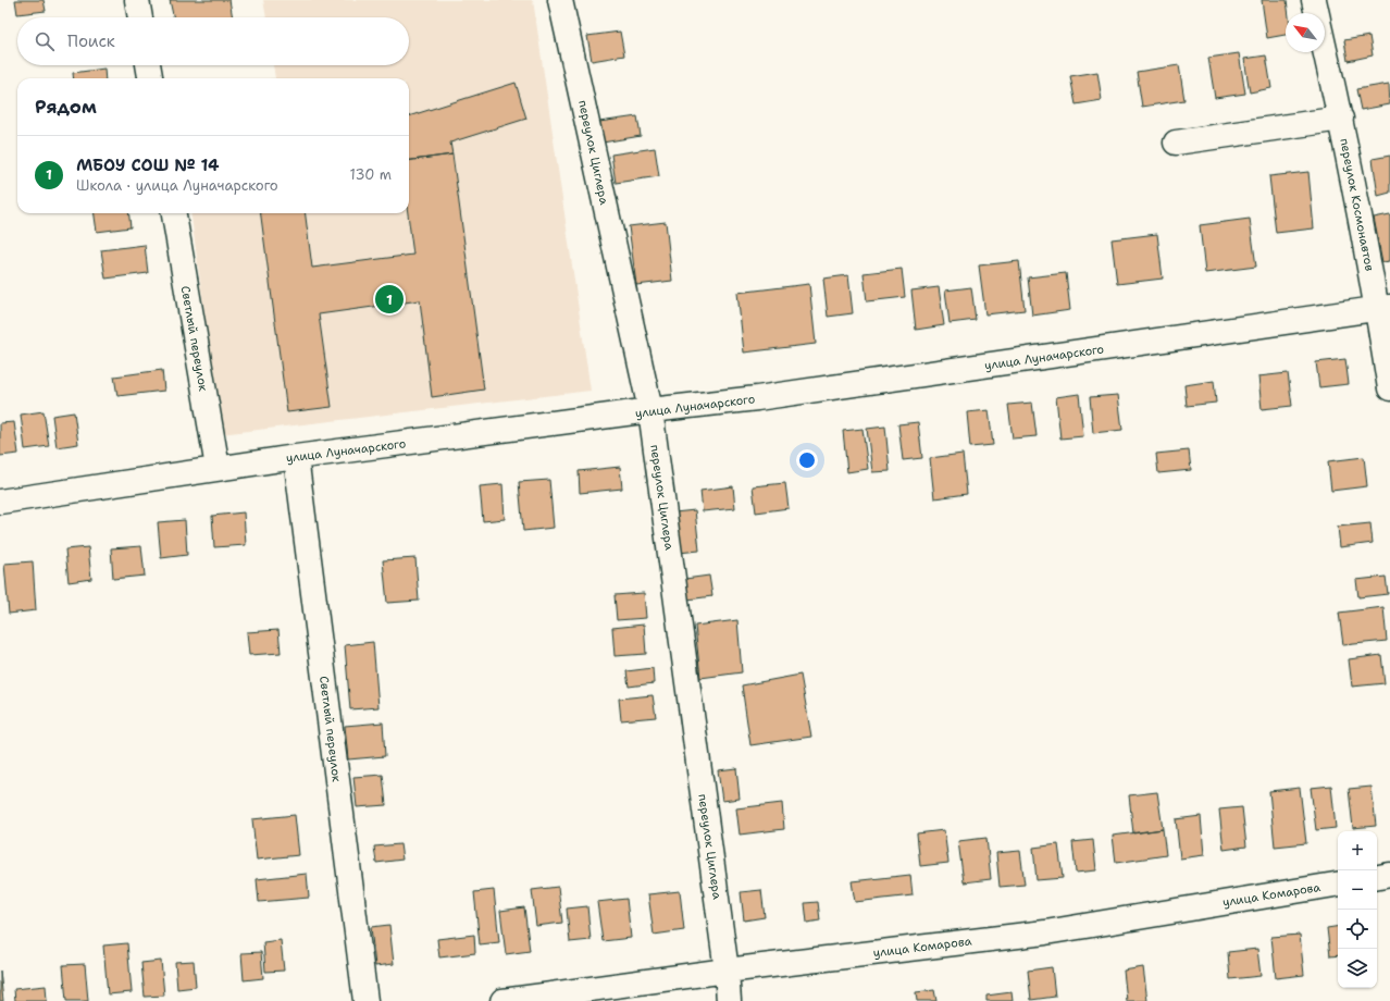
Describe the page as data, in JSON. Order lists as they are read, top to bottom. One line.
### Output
{"streets":{"street":["переулок Циглера","переулок Космонавтов","Светлый переулок","улица Луначарского","улица Комарова"]},"crossings":[["переулок Циглера","улица Луначарского"],["переулок Циглера","улица Комарова"],["переулок Космонавтов","улица Луначарского"],["Светлый переулок","улица Луначарского"]],"north":"top left","page":{"search":"Поиск","heading":"Рядом","list":[{"mark":"1","name":"МБОУ СОШ № 14","note":"Школа · улица Луначарского","value":"130 m"}],"pins":"1","map_buttons":["+","−"]}}
